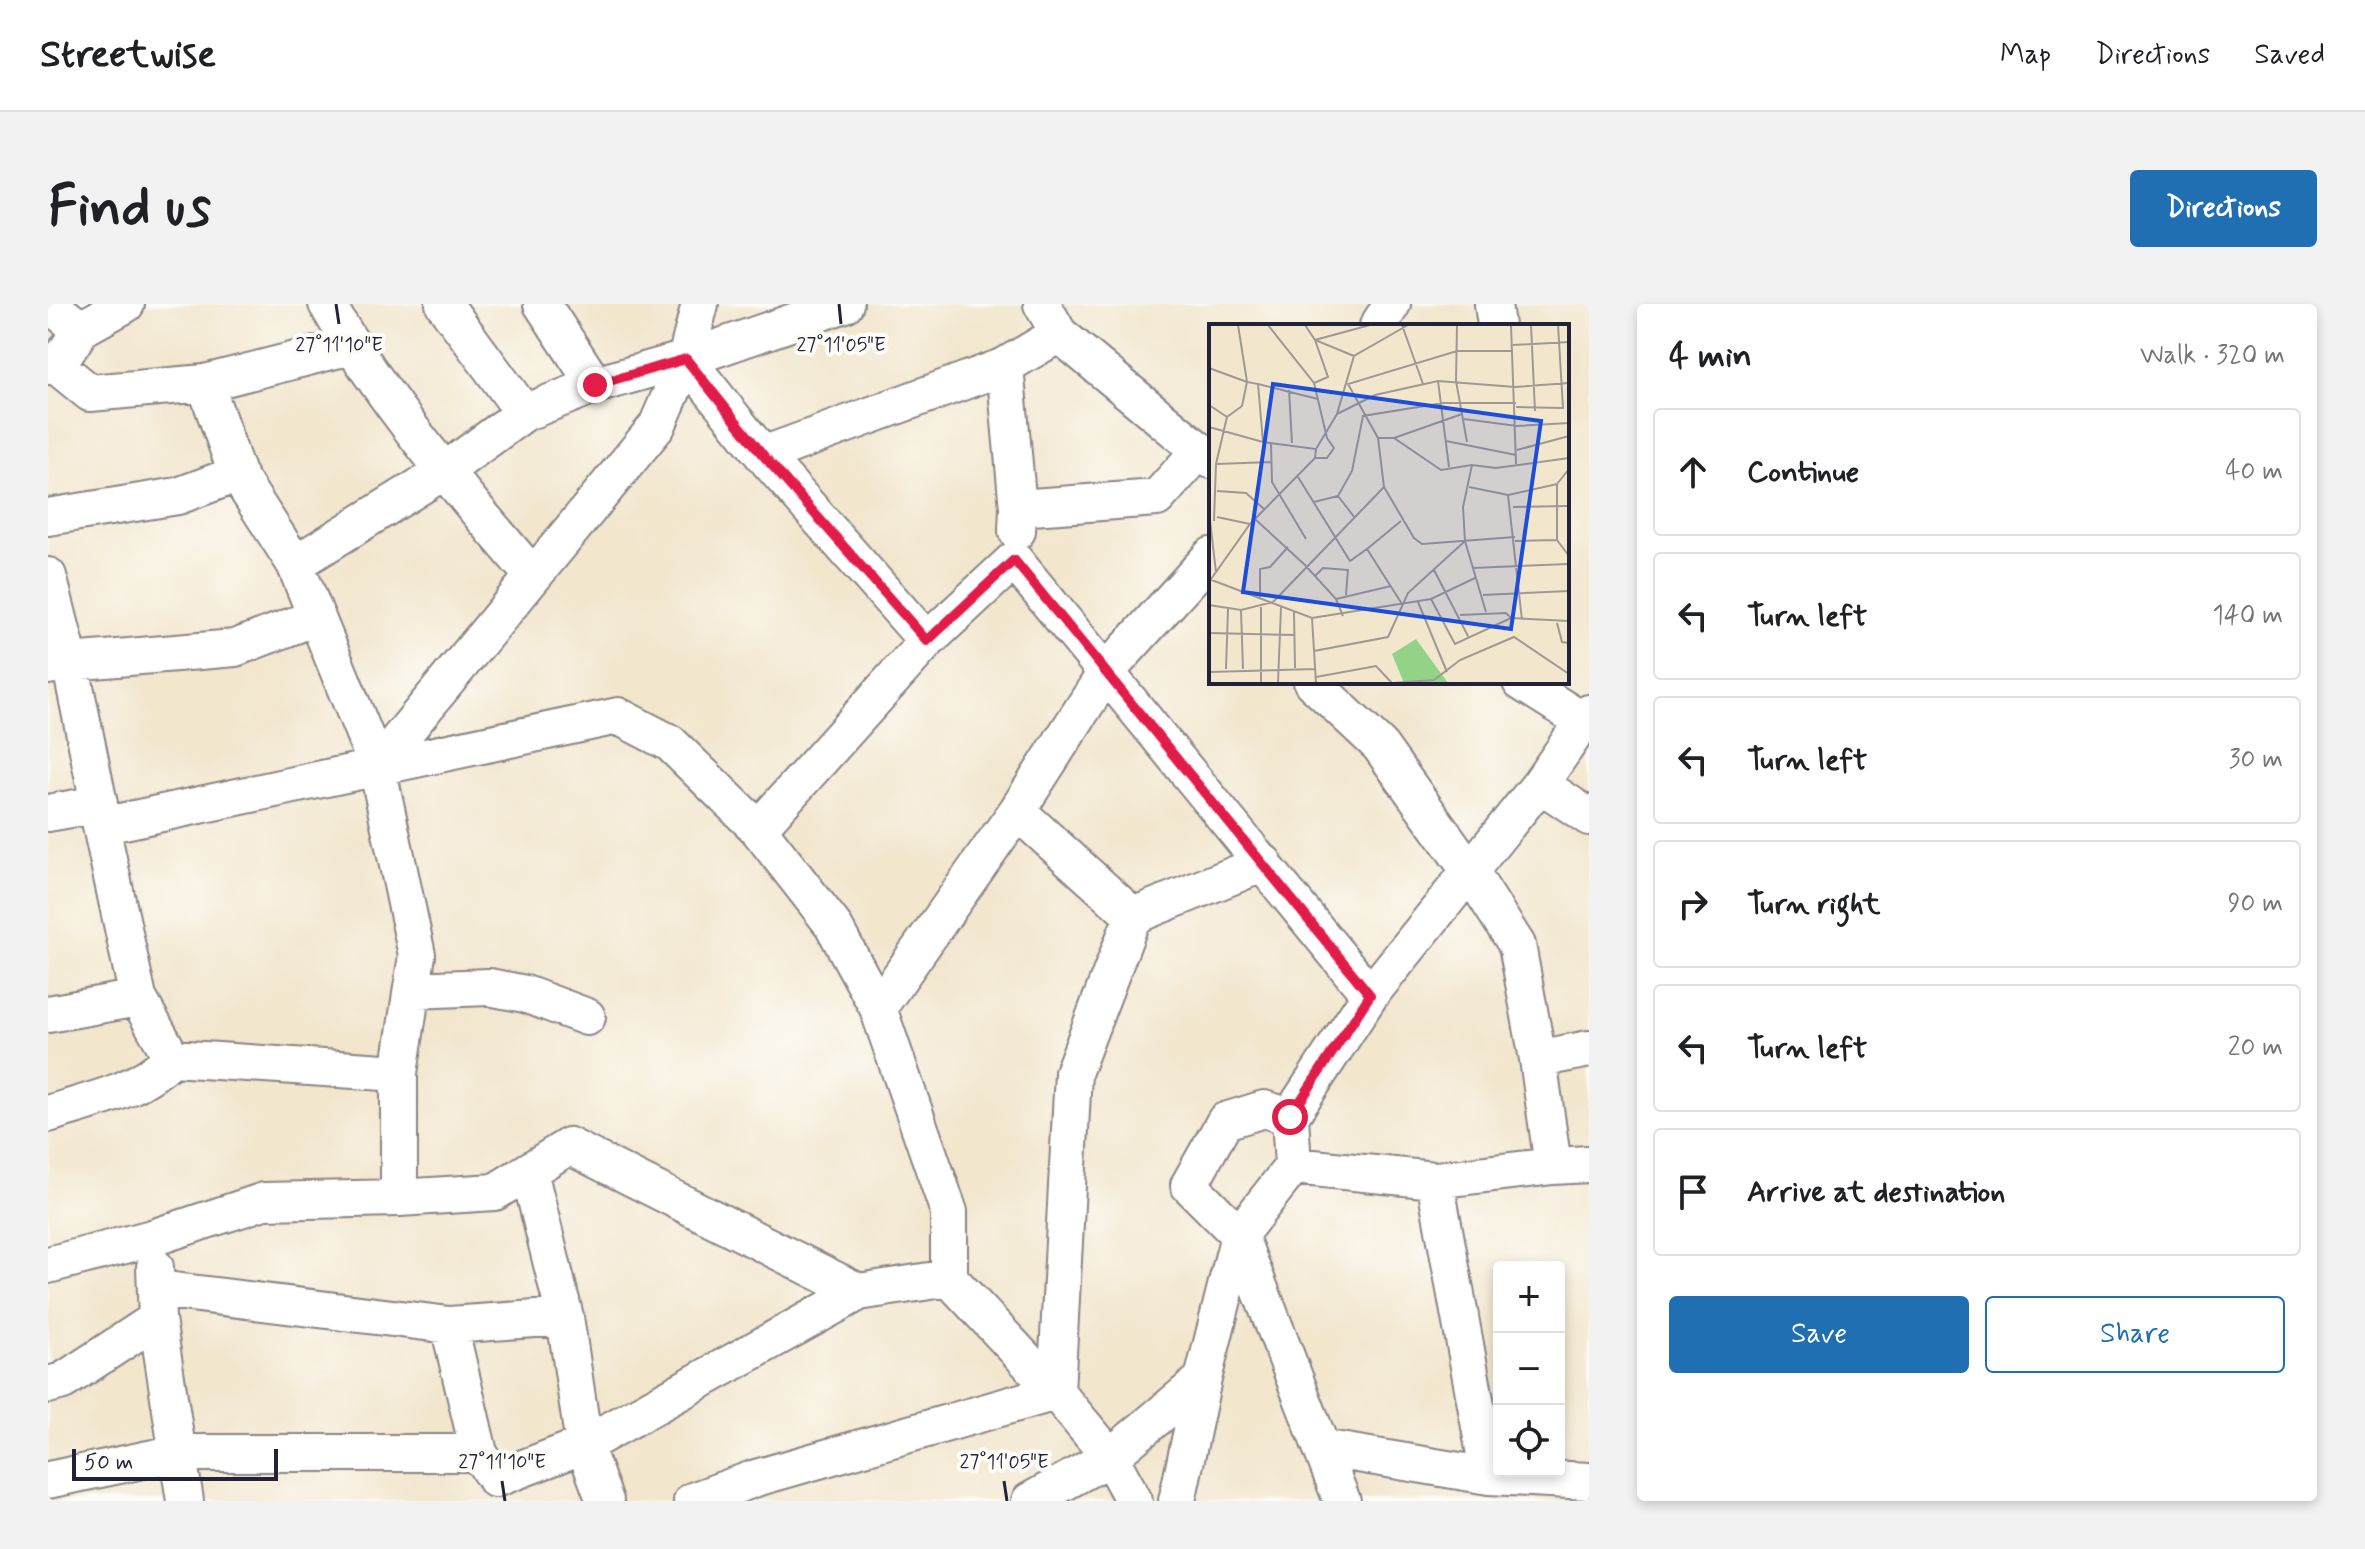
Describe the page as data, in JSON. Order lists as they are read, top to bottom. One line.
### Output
{"scale_bar":"50 m","page":{"header":"Streetwise","nav":["Map","Directions","Saved"],"buttons":["Directions",["Save","Share"]],"title":"Find us","heading":["4 min","Walk · 320 m"],"list":[["Continue","40 m"],["Turn left","140 m"],["Turn left","30 m"],["Turn right","90 m"],["Turn left","20 m"],"Arrive at destination"],"map_buttons":["+","−"],"scale":"50 m"},"coordinates":["27°11'10\"E","27°11'05\"E"]}
